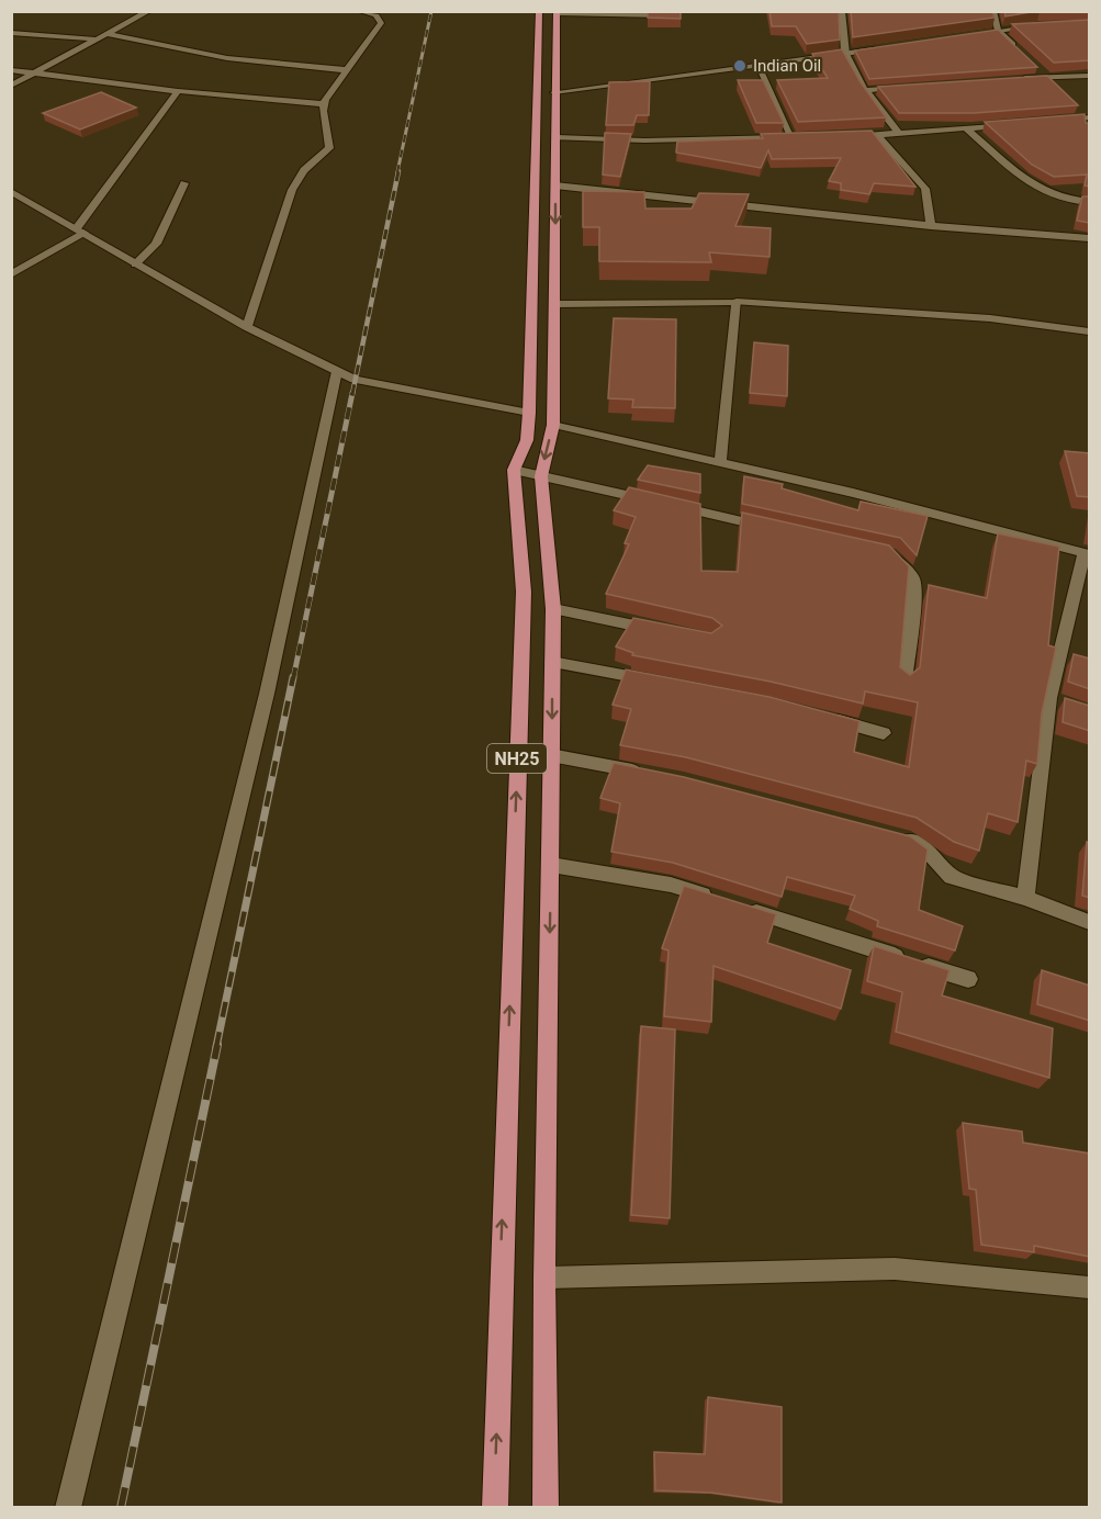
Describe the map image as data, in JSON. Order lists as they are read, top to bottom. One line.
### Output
{"streets":{"main road":["NH25"]},"places":["Indian Oil"]}
